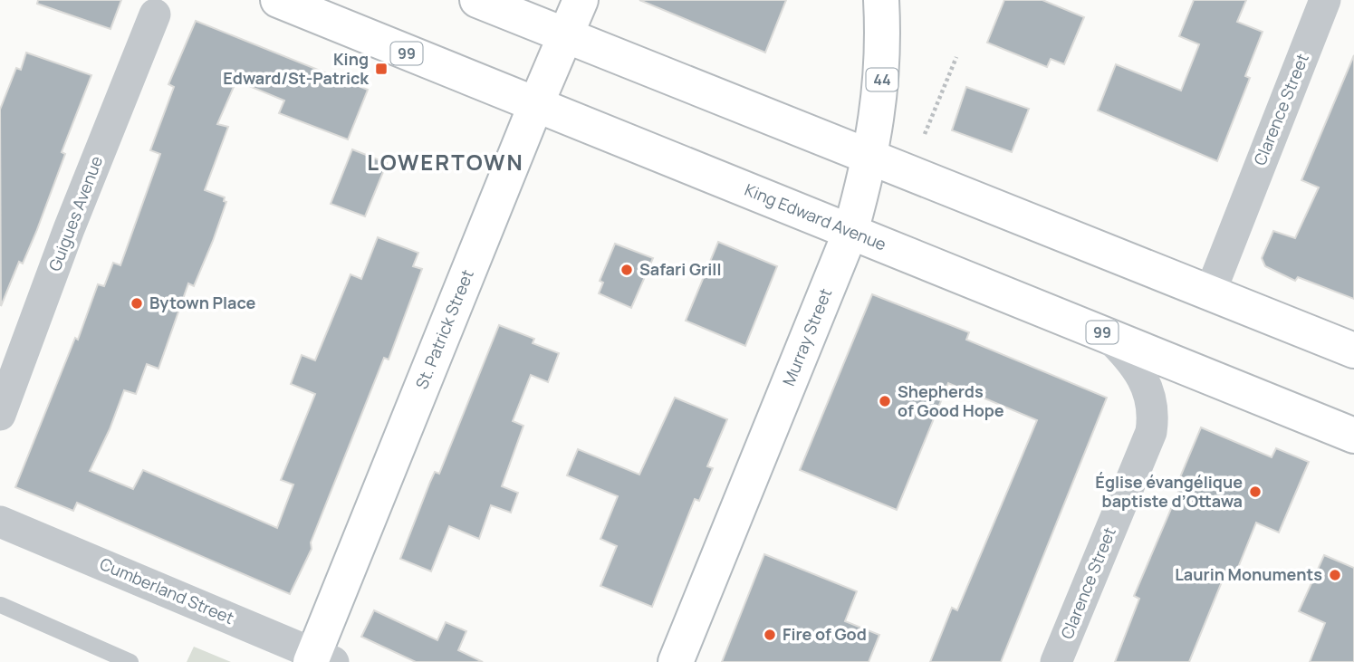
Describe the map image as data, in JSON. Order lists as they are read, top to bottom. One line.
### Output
{"streets":{"main road":["99","44","King Edward Avenue","St. Patrick Street","Murray Street"],"street":["Clarence Street","Guigues Avenue","Cumberland Street"]},"crossings":[["Clarence Street","King Edward Avenue"],["King Edward Avenue","St. Patrick Street"],["King Edward Avenue","Murray Street"],["St. Patrick Street","Cumberland Street"]],"districts":["LOWERTOWN"],"places":{"transit":["King Edward/St-Patrick"],"other":["Safari Grill","Bytown Place","Shepherds of Good Hope","Église évangélique baptiste d’Ottawa","Laurin Monuments","Fire of God"]}}
